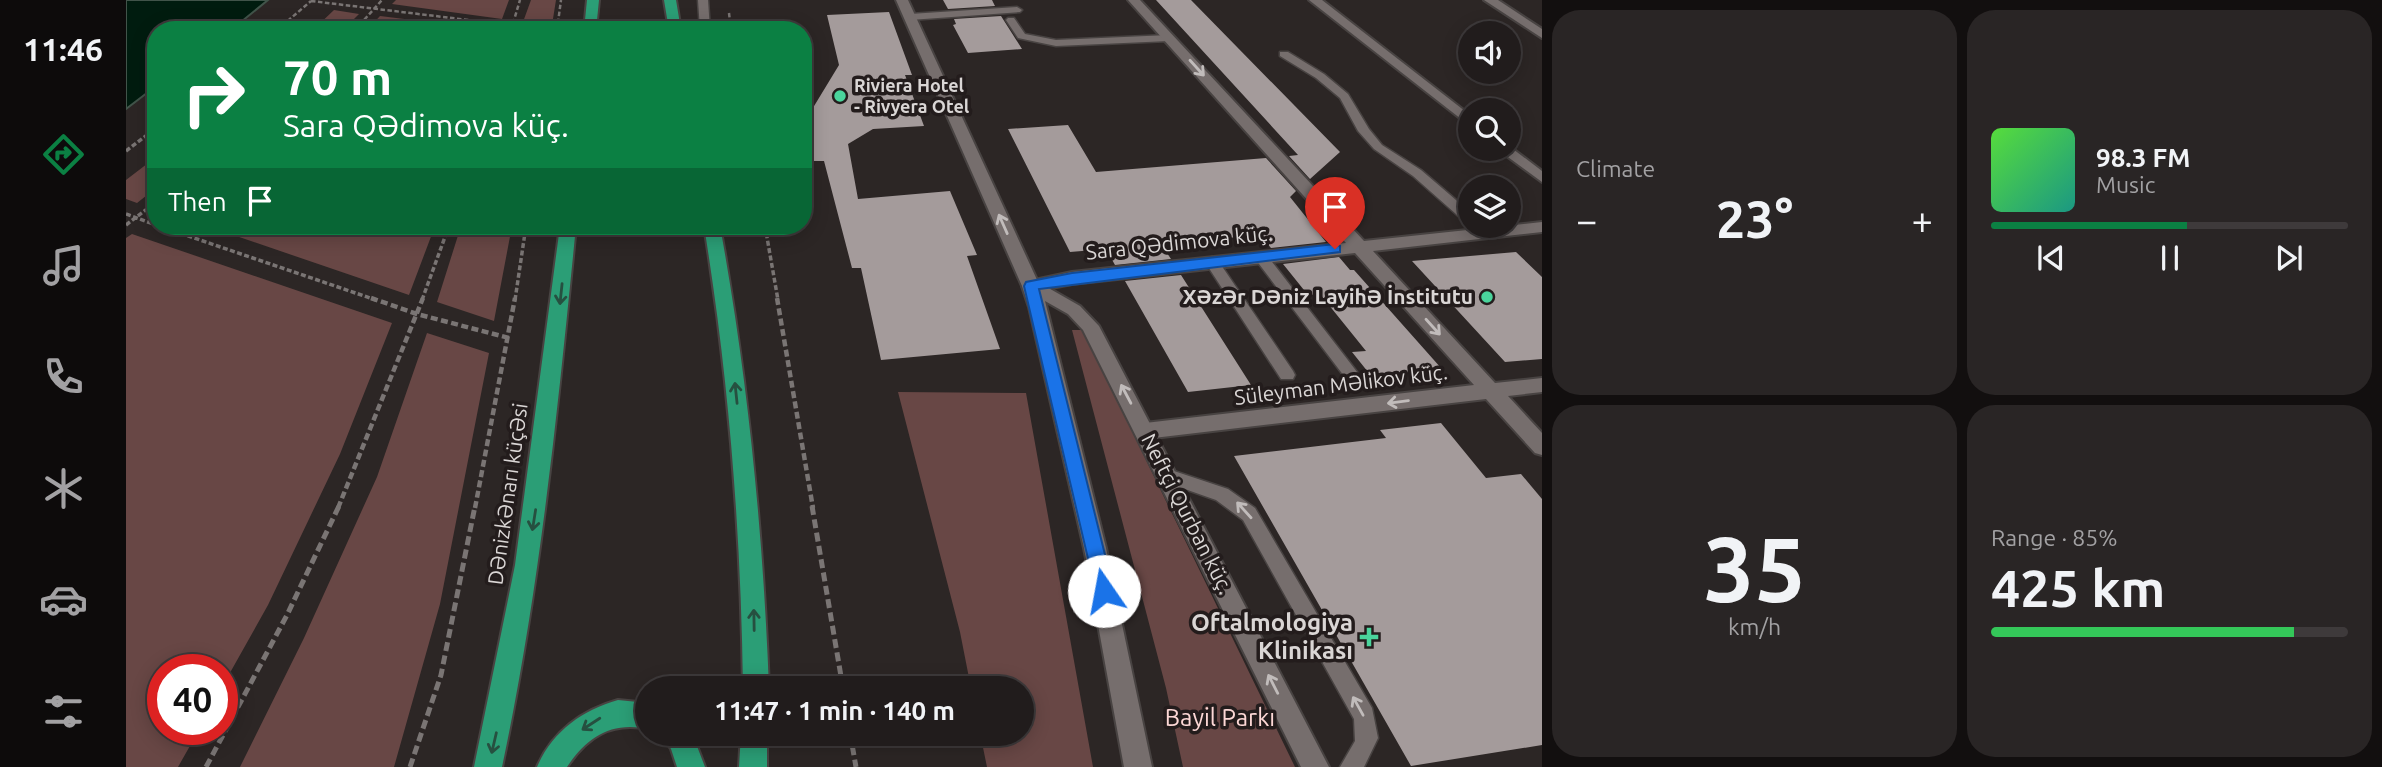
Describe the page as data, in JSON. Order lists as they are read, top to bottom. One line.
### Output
{"streets":{"highway":["Dənizkənarı küçəsi"],"street":["Sara Qədimova küç.","Süleyman Məlikov küç.","Neftçi Qurban küç."]},"crossings":[["Sara Qədimova küç.","Neftçi Qurban küç."],["Süleyman Məlikov küç.","Neftçi Qurban küç."]],"one_way":["Süleyman Məlikov küç.","Dənizkənarı küçəsi"],"parks":["Bayil Parkı"],"places":{"other":["Riviera Hotel - Rivyera Otel","Xəzər Dəniz Layihə İnstitutu"],"health":["Oftalmologiya Klinikası"]},"page":{"tabs":"11:46","tile":["Climate",["35","km/h"],["Range · 85%","425 km"]],"turn":["70 m","Sara Qədimova küç."],"song":["98.3 FM","Music"],"then":"Then","heat":["−","23°","+"],"limit":"40","trip":"11:47 · 1 min · 140 m"}}
